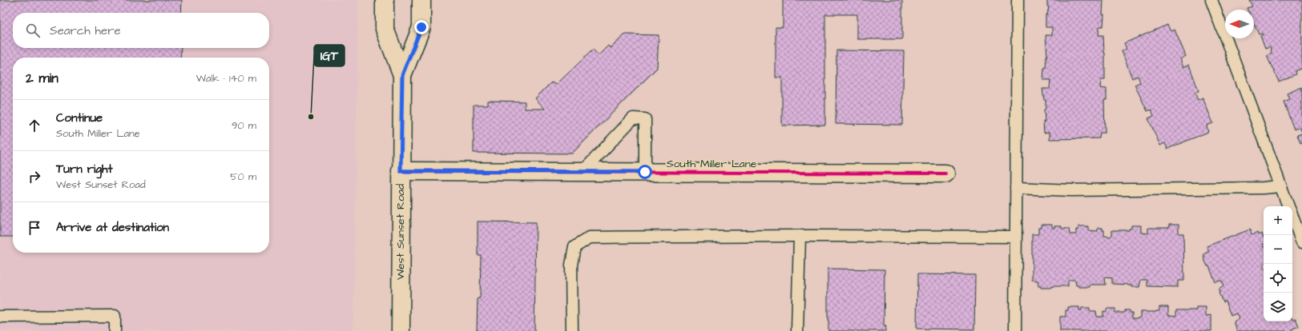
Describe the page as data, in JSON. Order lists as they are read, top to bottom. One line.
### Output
{"streets":{"street":["South Miller Lane","West Sunset Road"]},"crossings":[["South Miller Lane","West Sunset Road"]],"places":["IGT"],"north":"left","page":{"search":"Search here","heading":["2 min","Walk · 140 m"],"list":[["Continue","South Miller Lane","90 m"],["Turn right","West Sunset Road","50 m"],"Arrive at destination"],"map_buttons":["+","−"]}}
